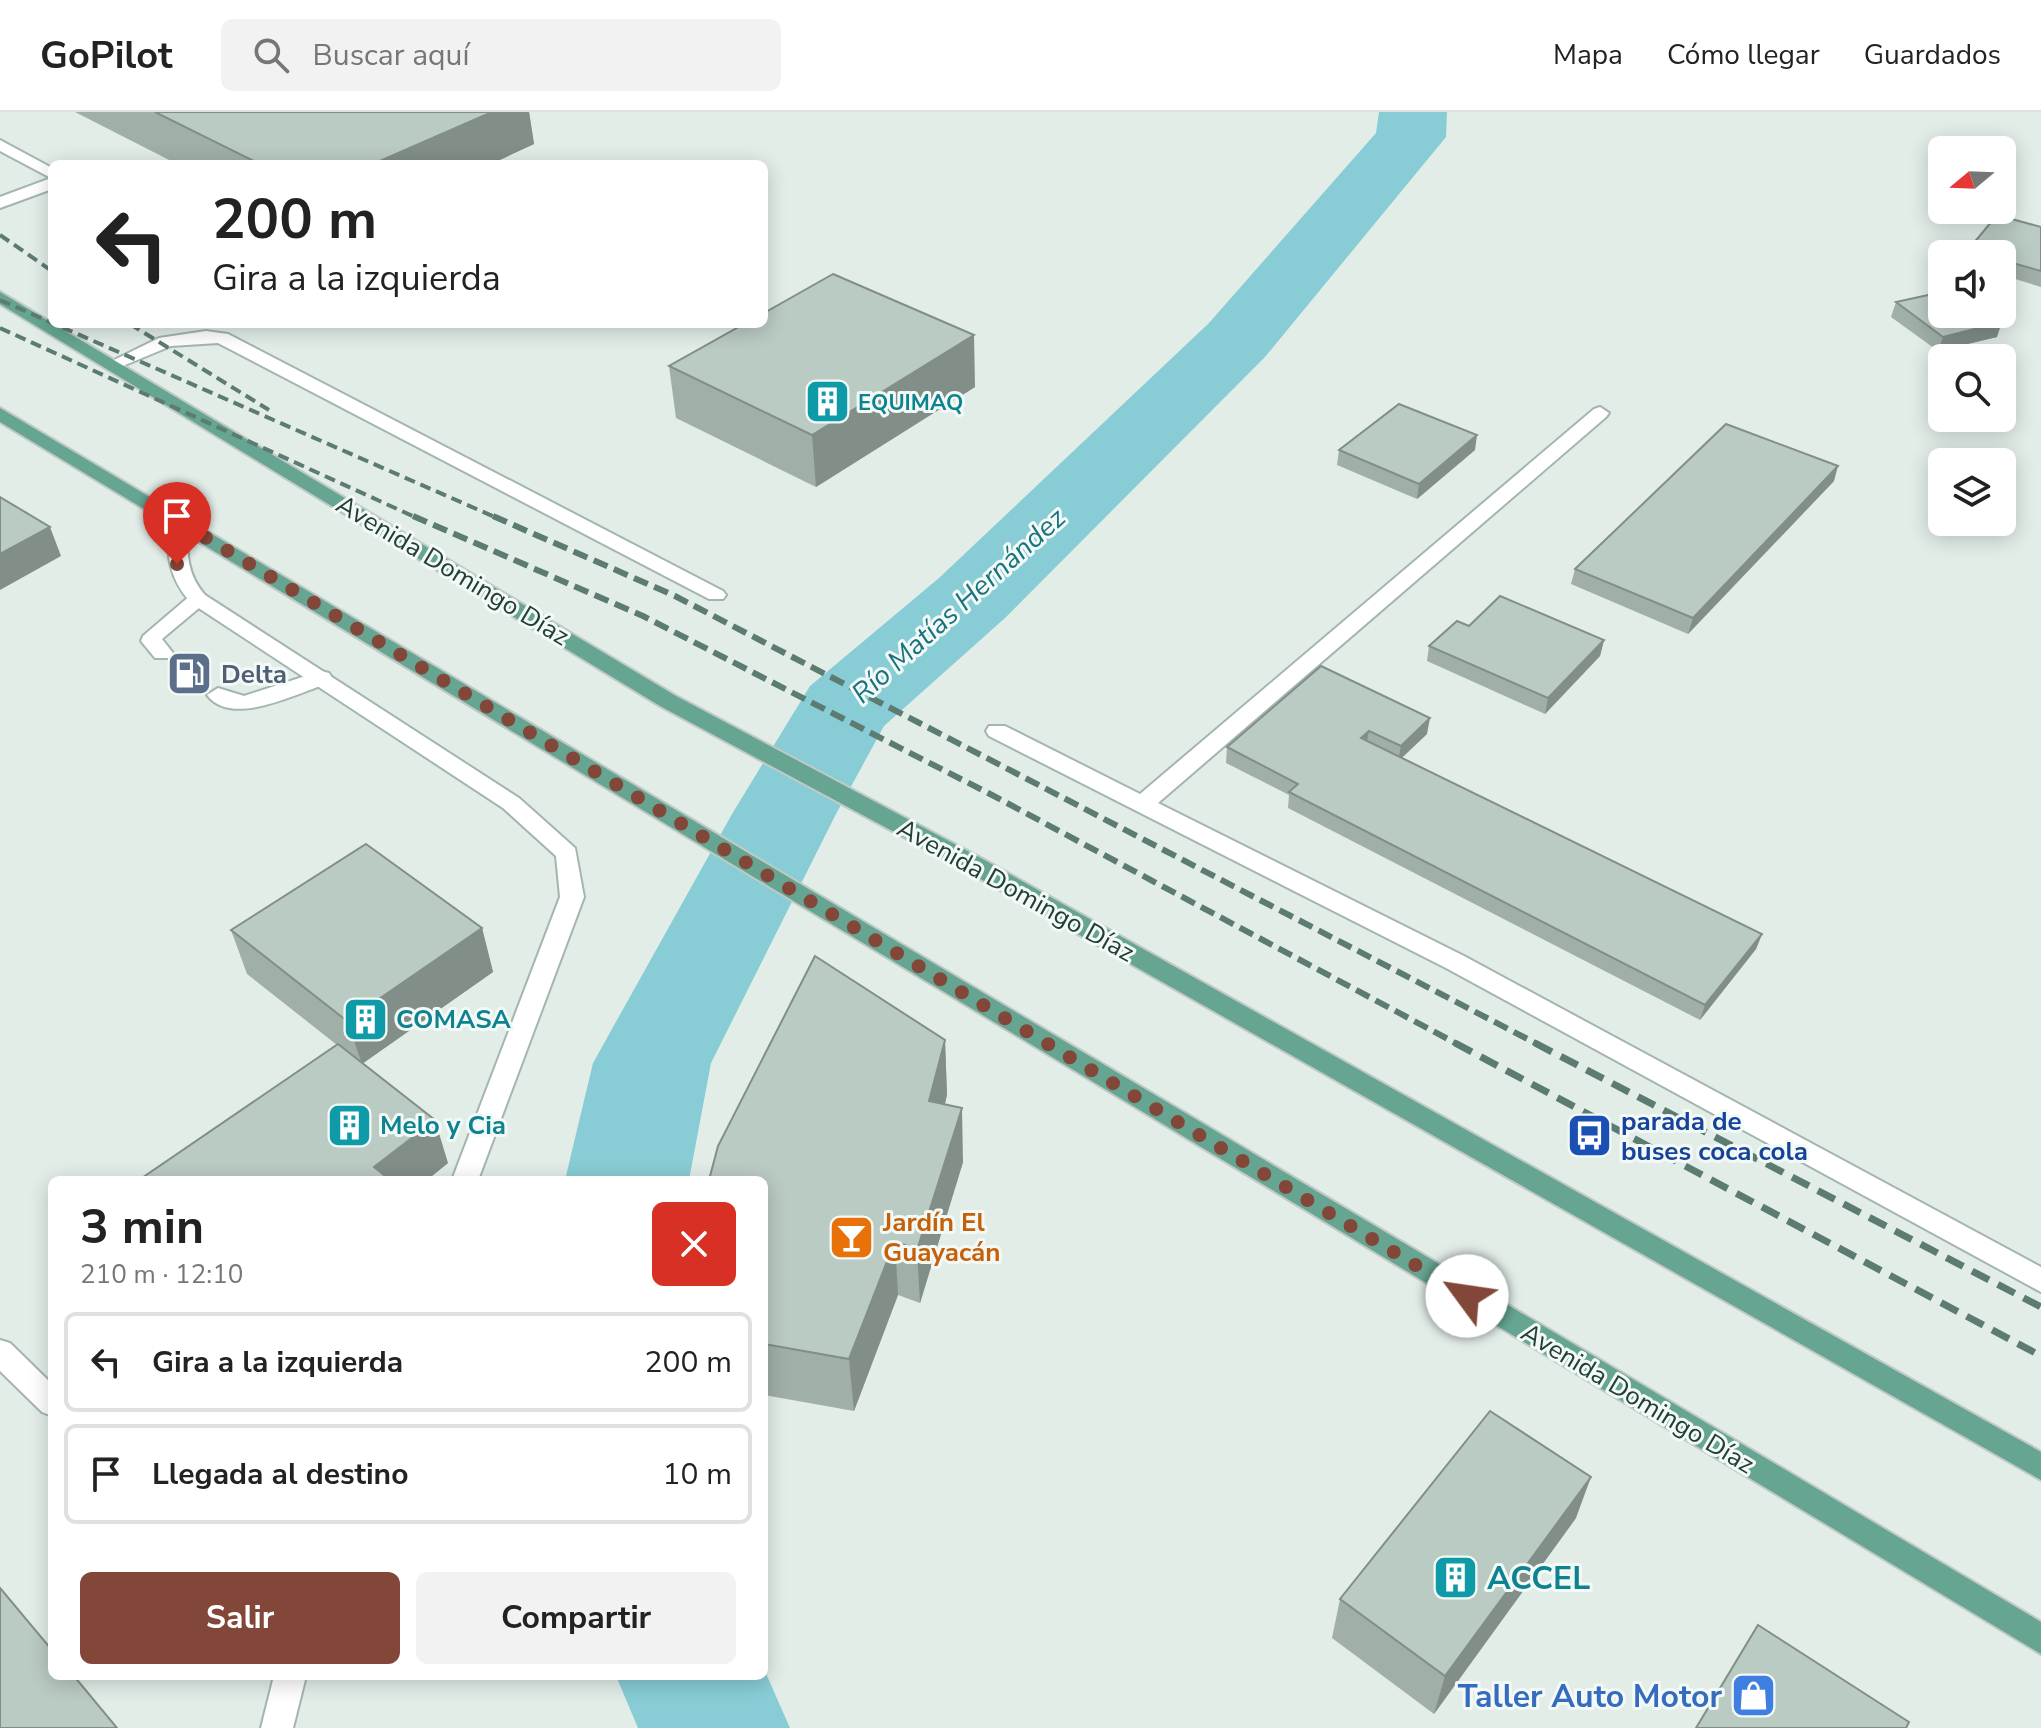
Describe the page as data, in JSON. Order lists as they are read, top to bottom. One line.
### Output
{"streets":{"main road":["Avenida Domingo Díaz"]},"water":["Río Matías Hernández"],"places":{"building":["EQUIMAQ","COMASA","Melo y Cia","ACCEL"],"fuel station":["Delta"],"bus stop":["parada de buses coca cola"],"bar":["Jardín El Guayacán"],"shop":["Taller Auto Motor"]},"north":"left","page":{"header":"GoPilot","search":"Buscar aquí","nav":["Mapa","Cómo llegar","Guardados"],"turn":["200 m","Gira a la izquierda"],"heading":["3 min","210 m · 12:10"],"list":[{"name":"Gira a la izquierda","value":"200 m"},{"name":"Llegada al destino","value":"10 m"}],"buttons":["Salir","Compartir"]}}
